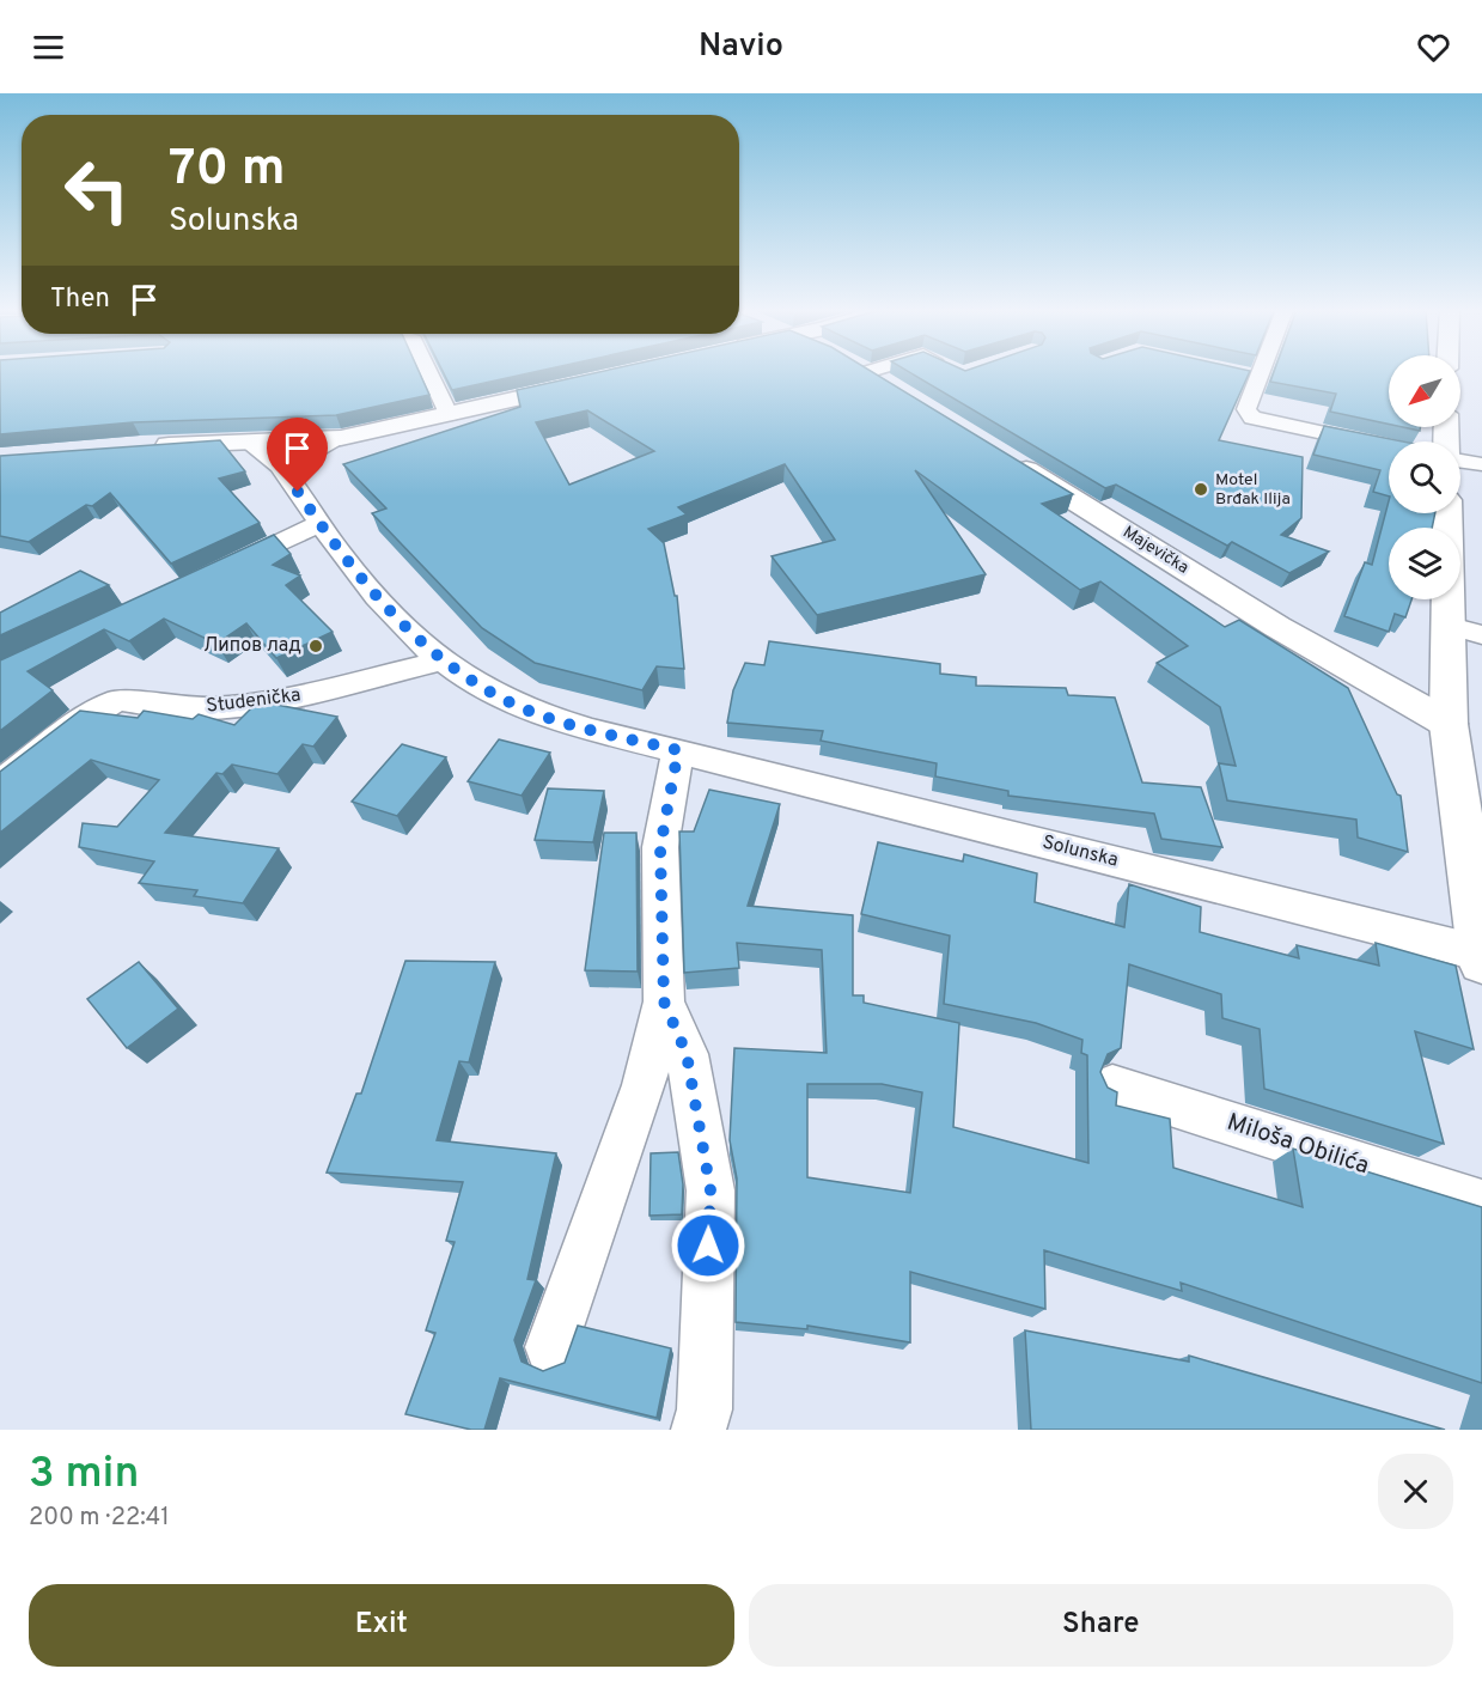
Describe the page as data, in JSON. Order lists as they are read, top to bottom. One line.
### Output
{"streets":{"street":["Majevička","Studenička","Solunska","Miloša Obilića"]},"crossings":[["Studenička","Solunska"]],"places":["Motel Brđak Ilija","Липов лад"],"north":"bottom left","page":{"header":"Navio","turn":["70 m","Solunska"],"then":"Then","heading":["3 min","200 m · 22:41"],"buttons":["Exit","Share"]}}
